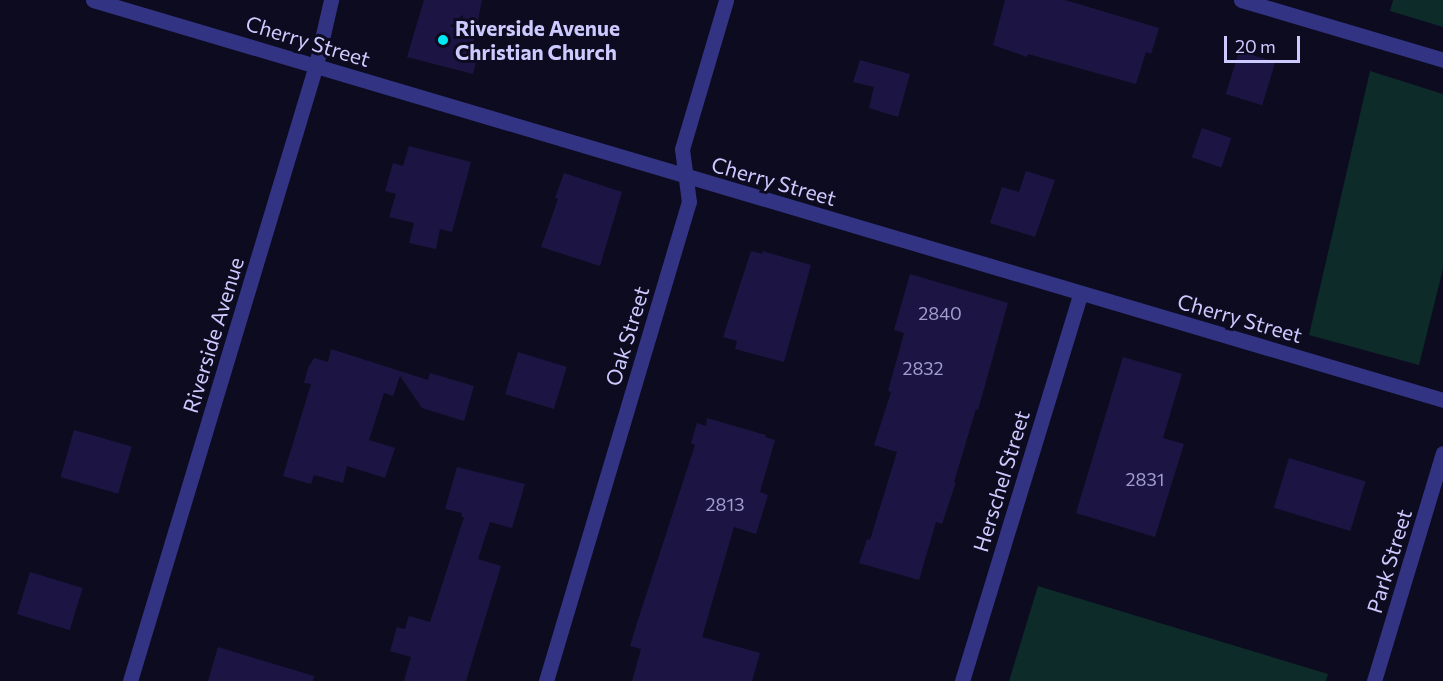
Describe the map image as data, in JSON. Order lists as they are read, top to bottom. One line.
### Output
{"streets":{"street":["Cherry Street","Riverside Avenue","Oak Street","Herschel Street","Park Street"]},"crossings":[["Cherry Street","Riverside Avenue"],["Cherry Street","Oak Street"],["Cherry Street","Herschel Street"]],"places":["Riverside Avenue Christian Church"],"house_numbers":["2840","2832","2831","2813"],"scale_bar":"20 m"}
